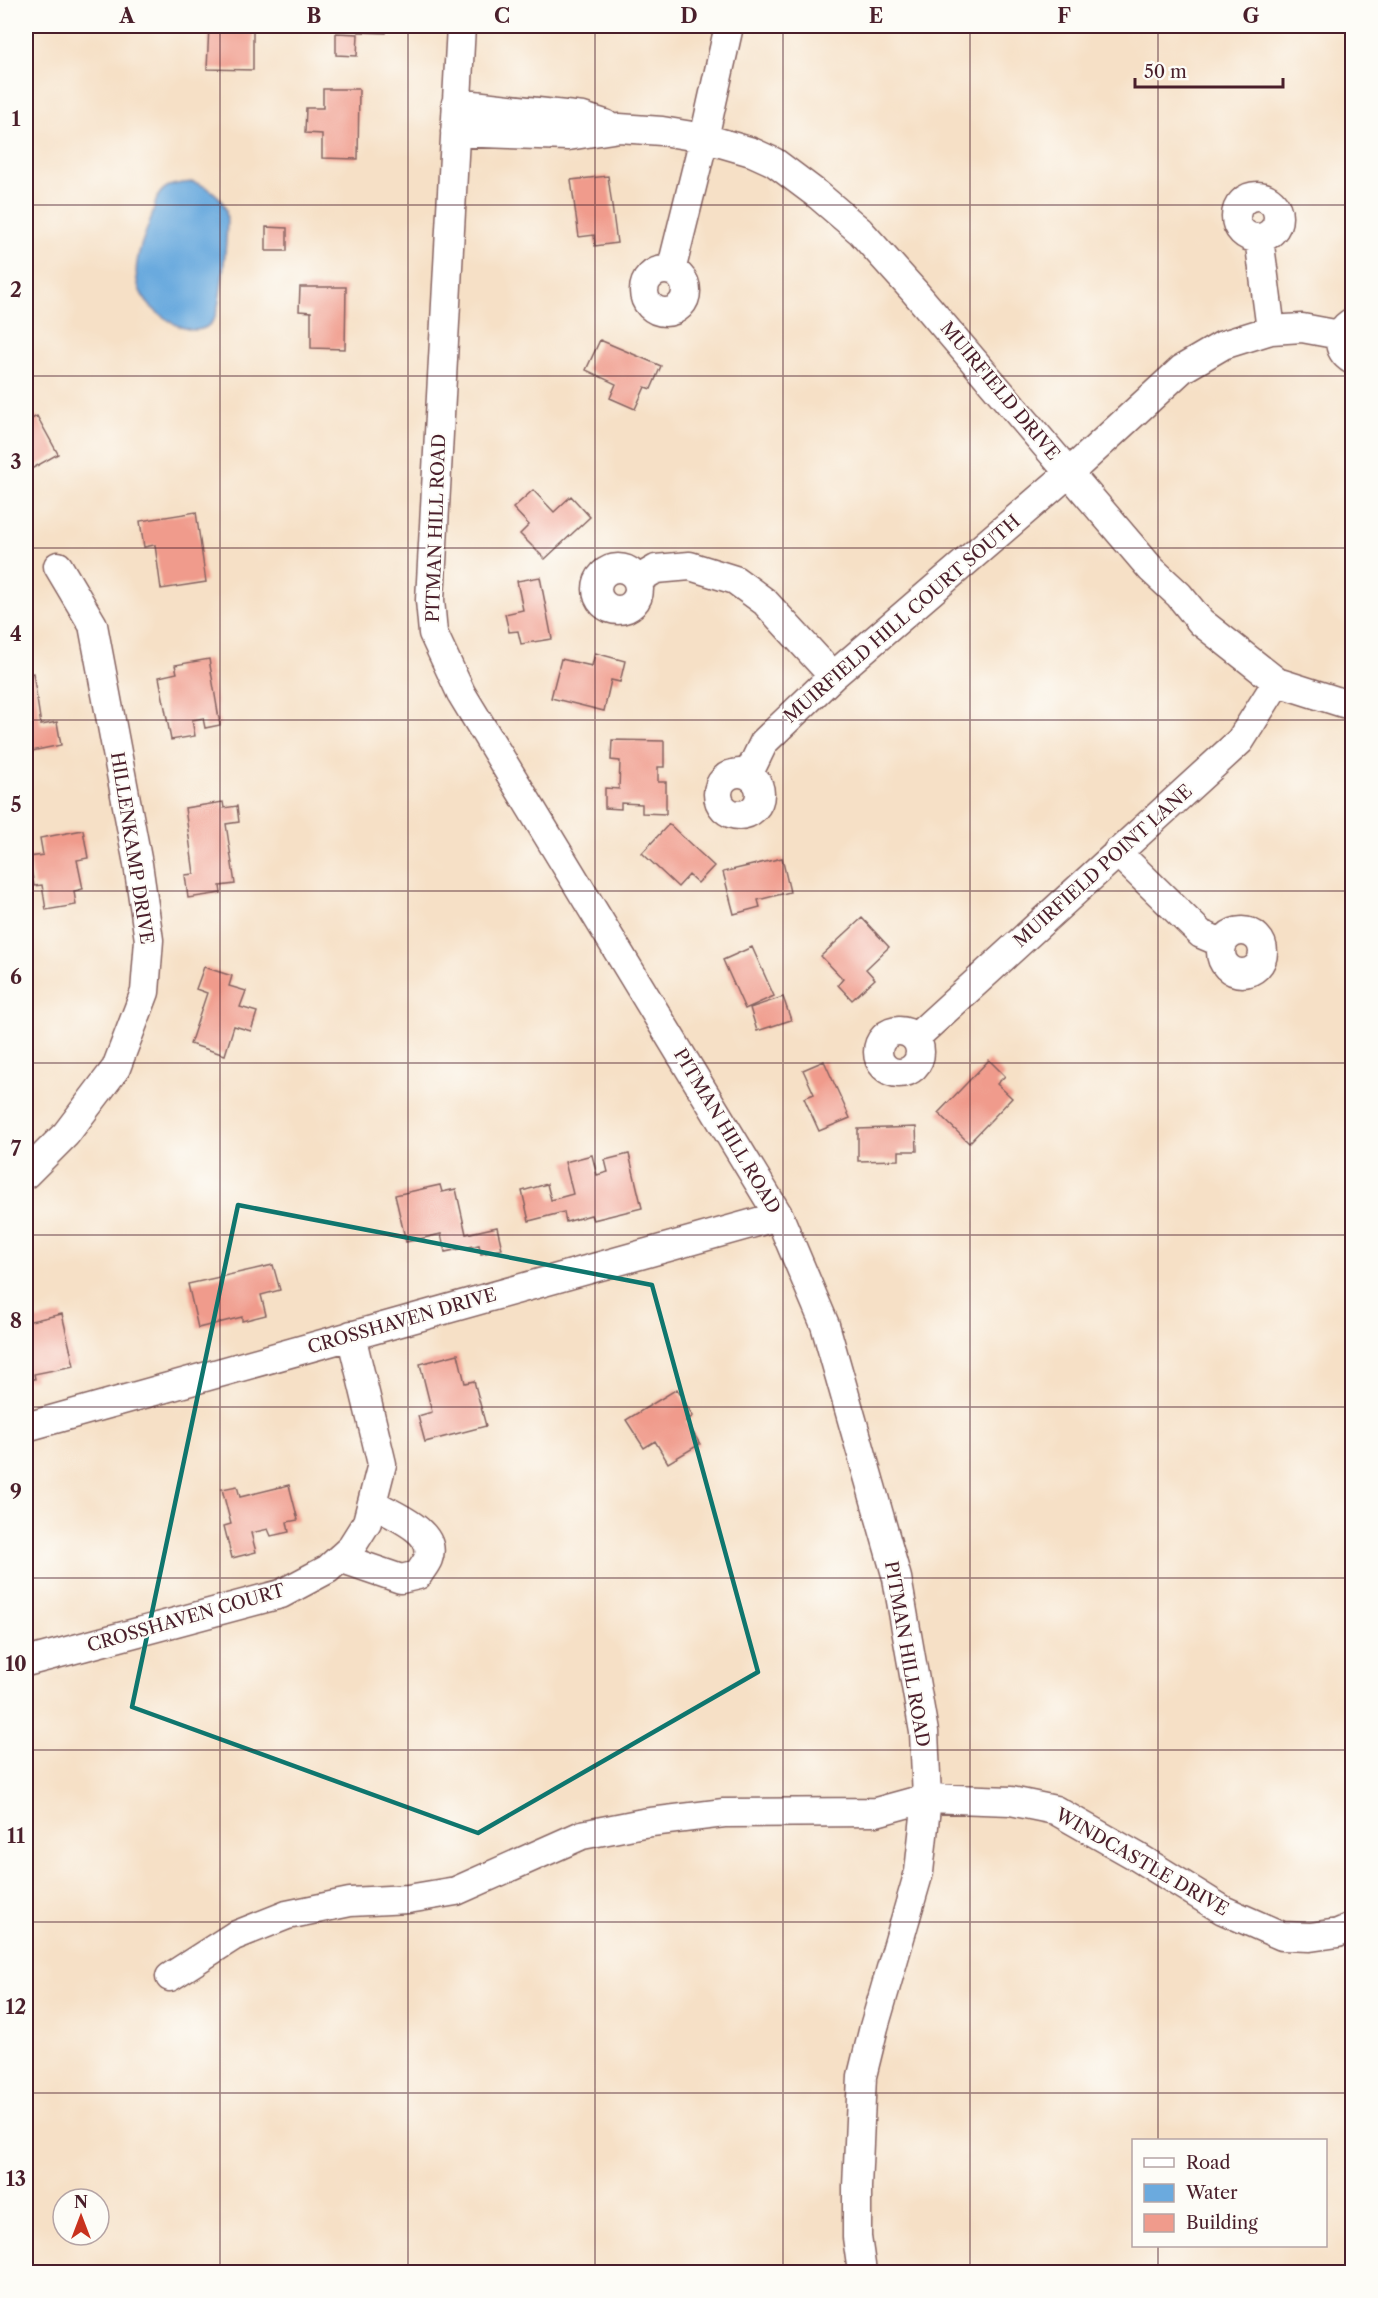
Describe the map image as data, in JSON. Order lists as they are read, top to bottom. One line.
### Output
{"streets":{"street":["MUIRFIELD DRIVE","PITMAN HILL ROAD","MUIRFIELD HILL COURT SOUTH","HILLENKAMP DRIVE","MUIRFIELD POINT LANE","CROSSHAVEN DRIVE","CROSSHAVEN COURT","WINDCASTLE DRIVE"]},"crossings":[["MUIRFIELD DRIVE","PITMAN HILL ROAD"],["MUIRFIELD DRIVE","MUIRFIELD HILL COURT SOUTH"],["MUIRFIELD DRIVE","MUIRFIELD POINT LANE"],["PITMAN HILL ROAD","CROSSHAVEN DRIVE"],["PITMAN HILL ROAD","WINDCASTLE DRIVE"],["CROSSHAVEN DRIVE","CROSSHAVEN COURT"]],"legend":["Road","Water","Building"],"scale_bar":"50 m","north":"top","grid":{"columns":["A","B","C","D","E","F","G"],"rows":["1","2","3","4","5","6","7","8","9","10","11","12","13"]}}
